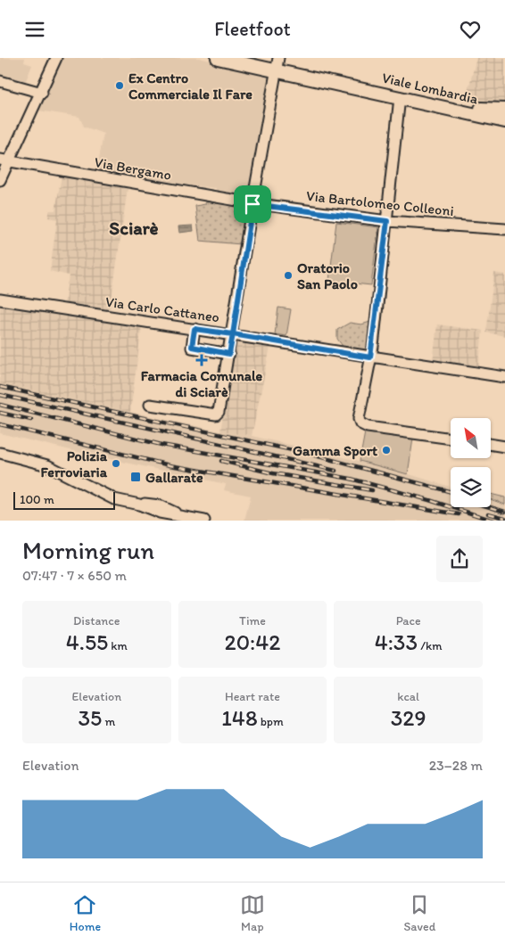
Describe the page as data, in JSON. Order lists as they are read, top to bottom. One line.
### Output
{"streets":{"main road":["Viale Lombardia"],"street":["Via Bergamo","Via Bartolomeo Colleoni","Via Carlo Cattaneo"]},"crossings":[["Via Bergamo","Via Bartolomeo Colleoni"]],"districts":["Sciarè"],"places":{"other":["Ex Centro Commerciale Il Fare","Oratorio San Paolo","Gamma Sport","Polizia Ferroviaria"],"health":["Farmacia Comunale di Sciarè"],"transit":["Gallarate"]},"scale_bar":"100 m","north":"top left","page":{"header":"Fleetfoot","scale":"100 m","heading":["Morning run","07:47 · 7 × 650 m"],"stats":[["Distance","4.55 km"],["Time","20:42"],["Pace","4:33 /km"],["Elevation","35 m"],["Heart rate","148 bpm"],["kcal","329"]],"chart":["Elevation","23–28 m"],"tabs":["Home","Map","Saved"]}}
